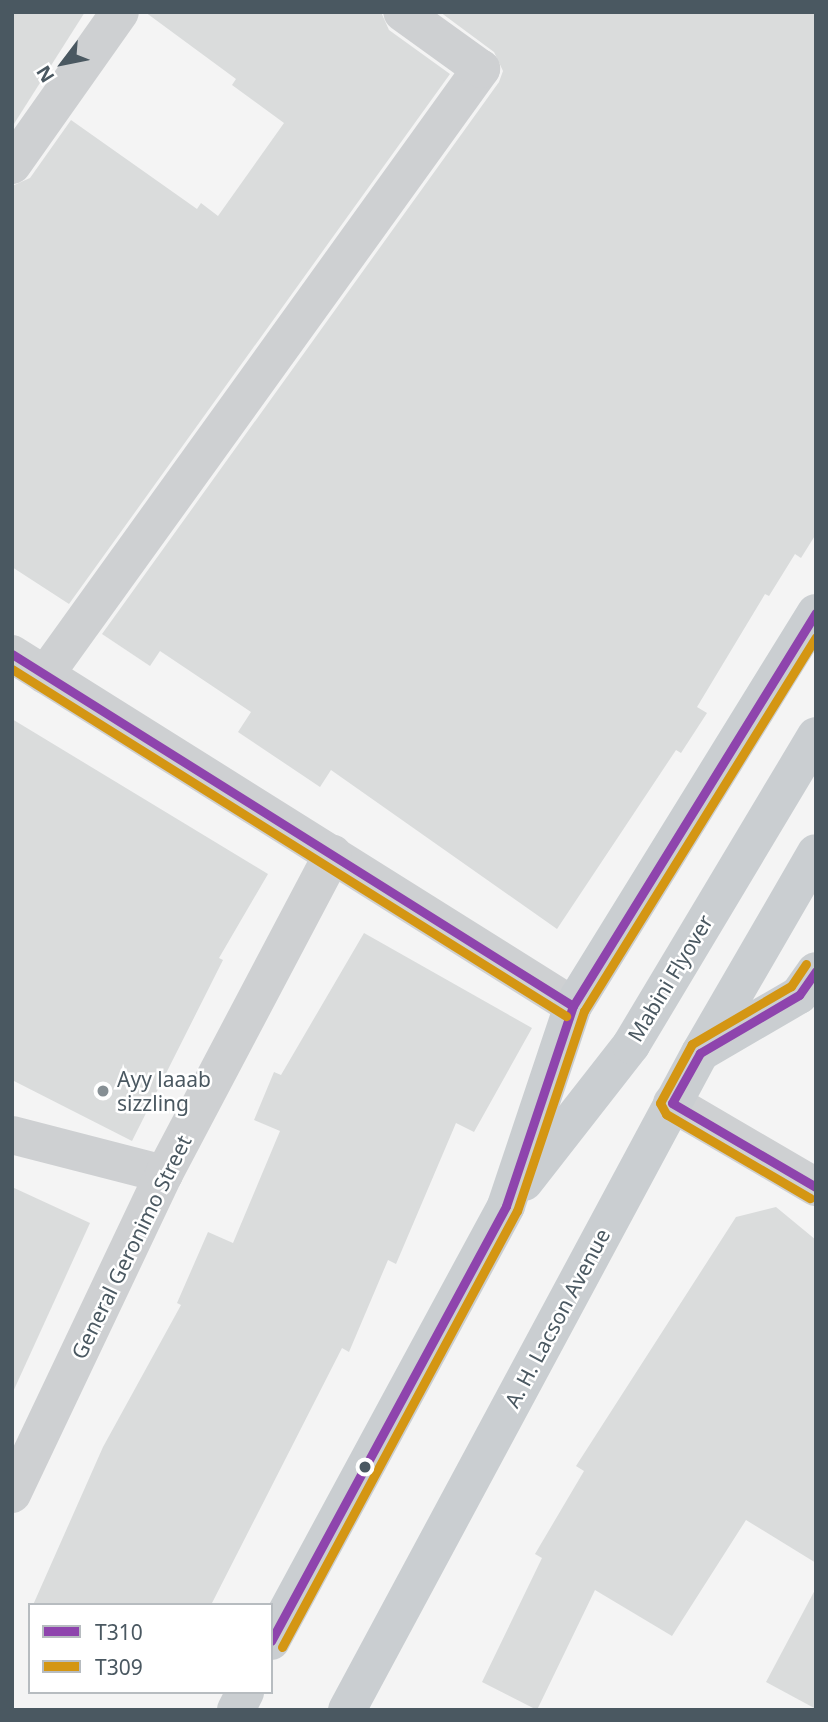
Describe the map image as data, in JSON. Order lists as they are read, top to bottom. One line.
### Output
{"streets":{"main road":["Mabini Flyover","A. H. Lacson Avenue"],"street":["General Geronimo Street"]},"places":["Ayy laaab sizzling"],"lines":["transit line T310","transit line T309"],"legend":["T310","T309"],"north":"bottom left"}
